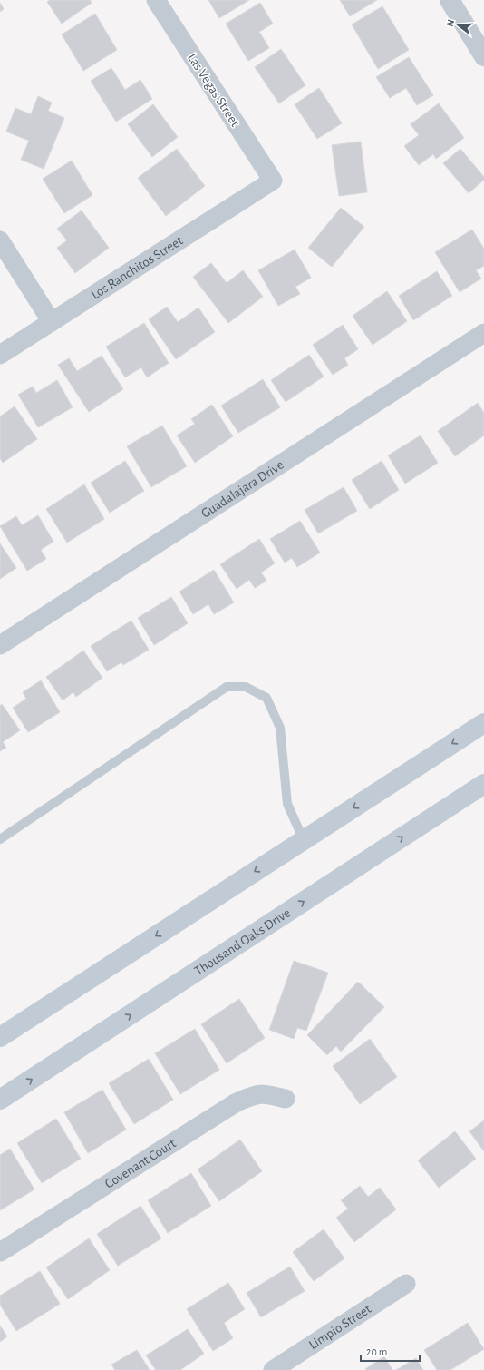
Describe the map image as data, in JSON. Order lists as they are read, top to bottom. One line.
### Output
{"streets":{"main road":["Thousand Oaks Drive"],"street":["Las Vegas Street","Los Ranchitos Street","Guadalajara Drive","Covenant Court","Limpio Street"]},"crossings":[["Las Vegas Street","Los Ranchitos Street"]],"scale_bar":"20 m","north":"left"}
